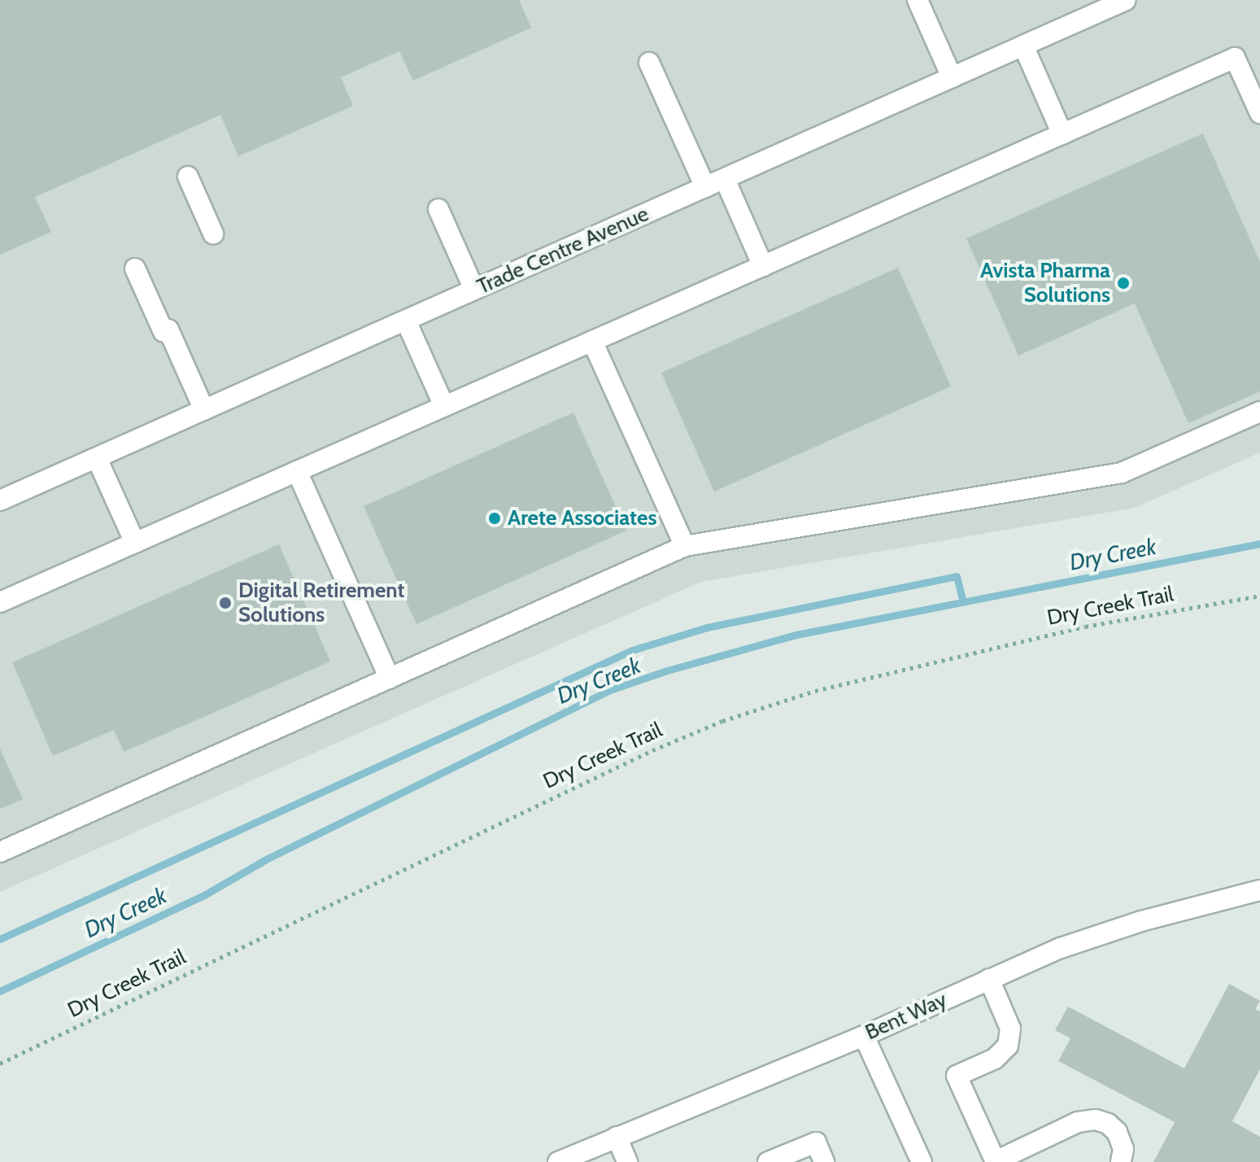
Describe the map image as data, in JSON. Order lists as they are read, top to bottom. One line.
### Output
{"streets":{"street":["Trade Centre Avenue","Bent Way"],"path":["Dry Creek Trail"]},"water":["Dry Creek"],"places":["Avista Pharma Solutions","Arete Associates","Digital Retirement Solutions"]}
